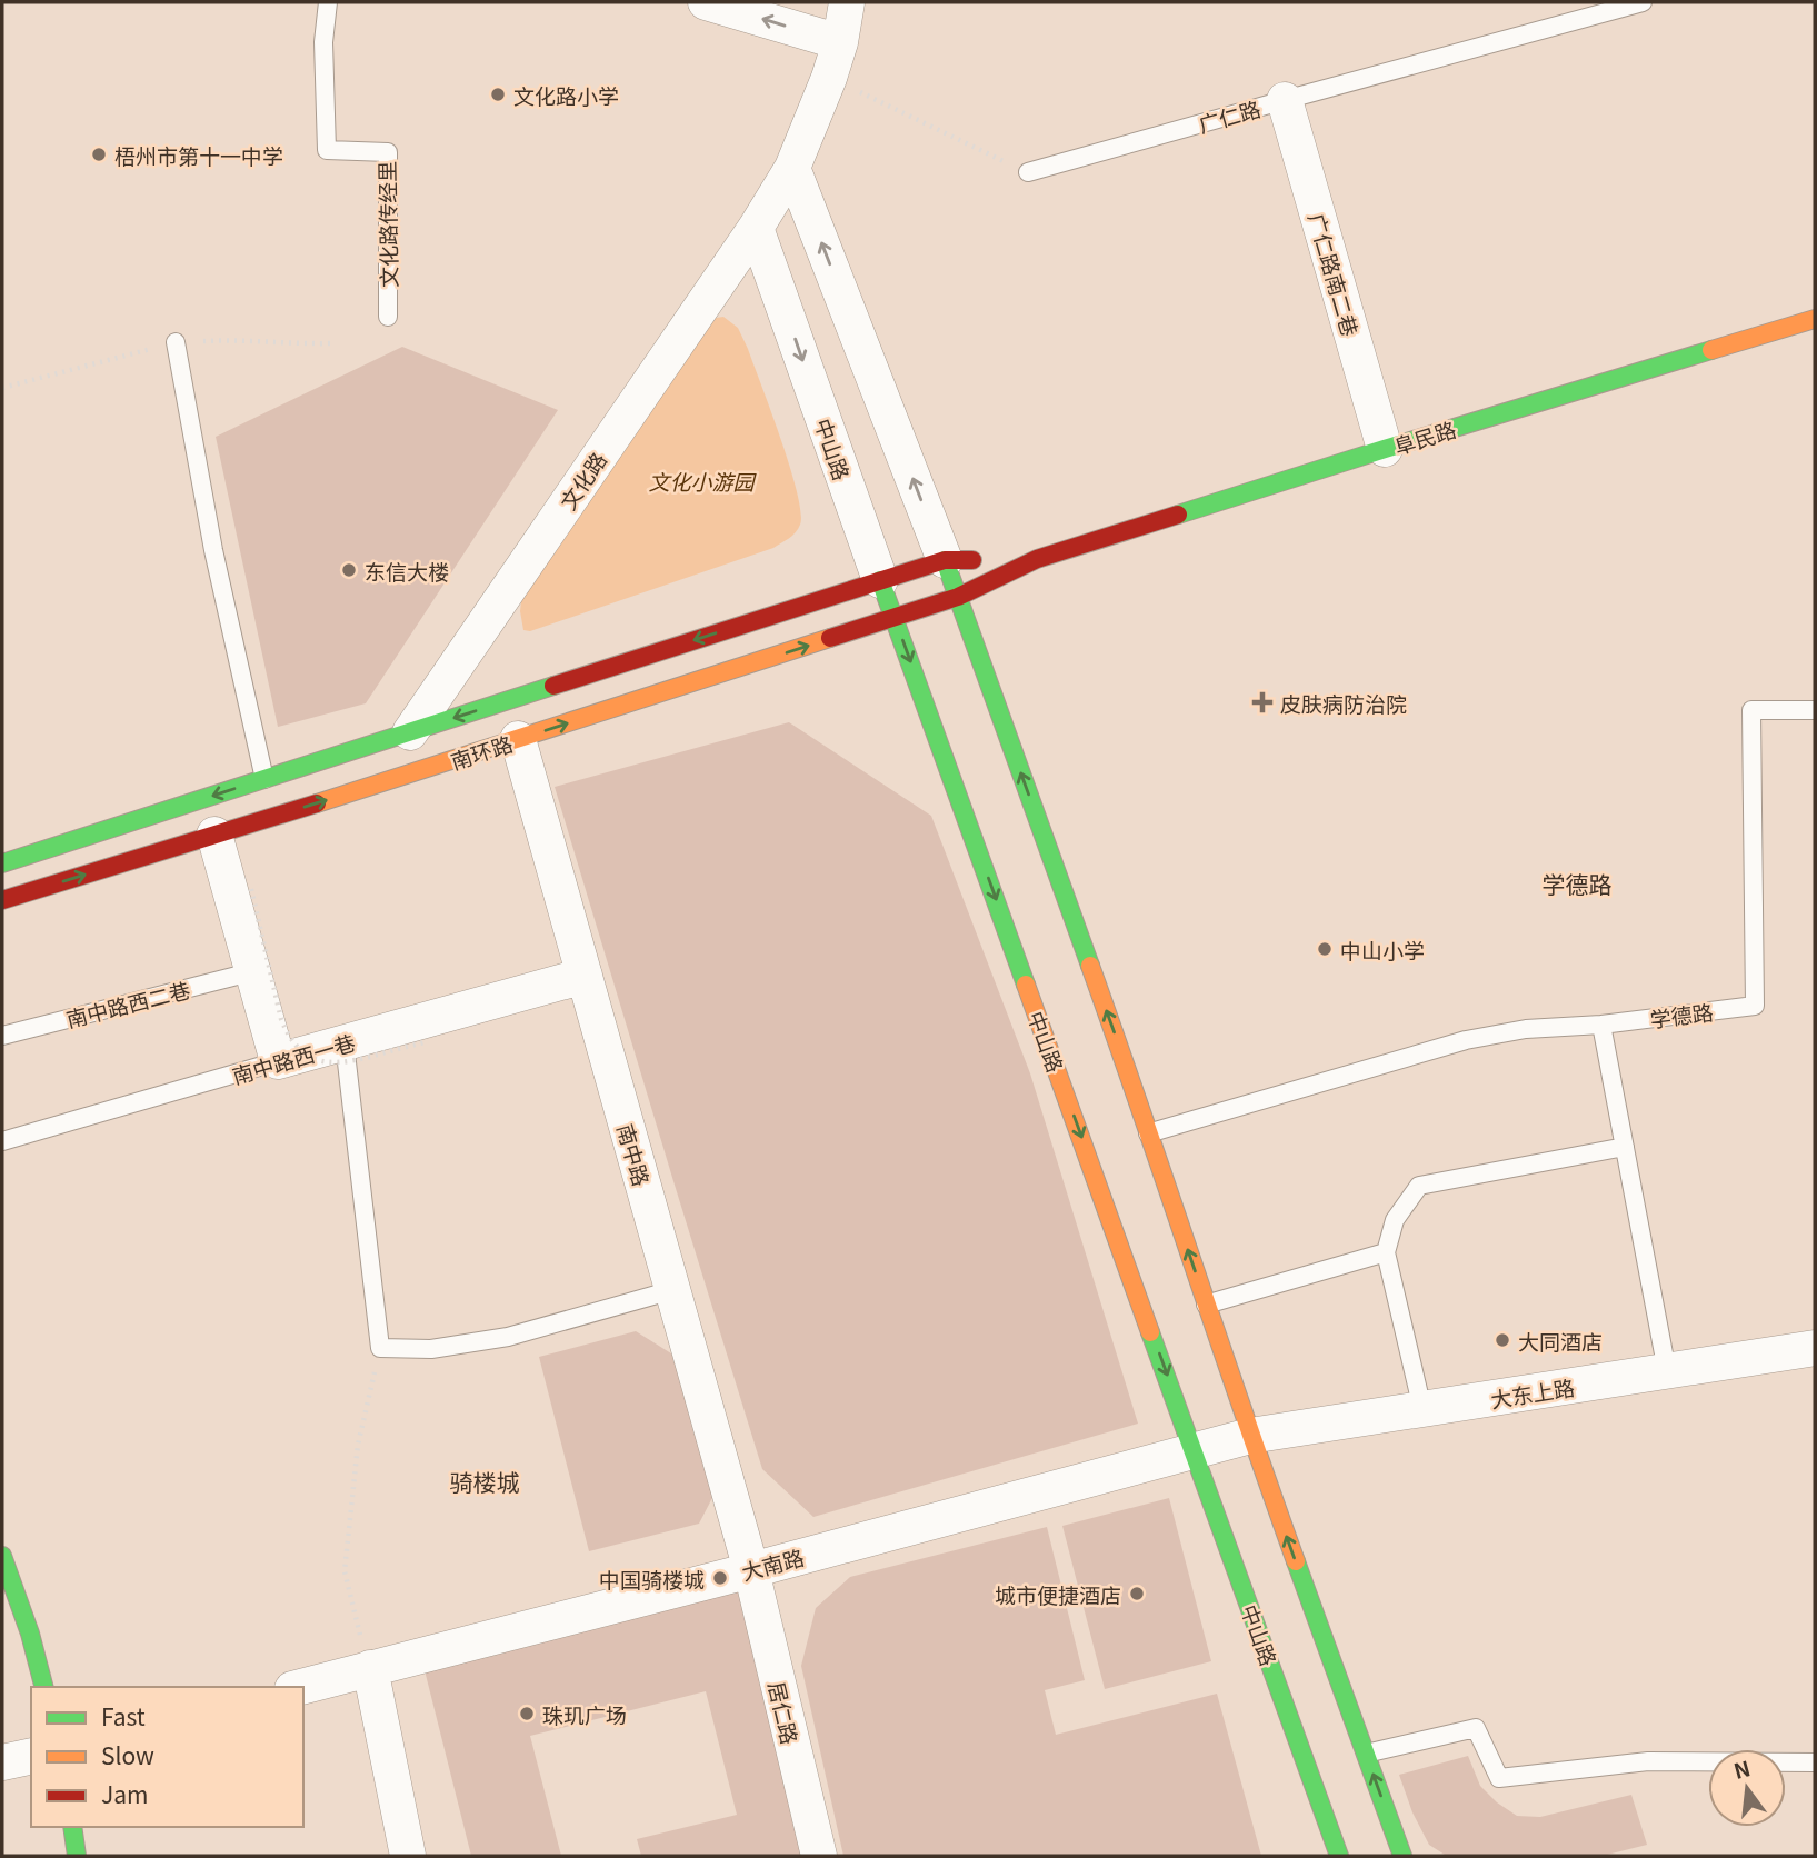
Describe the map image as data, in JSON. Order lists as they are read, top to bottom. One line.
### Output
{"streets":{"main road":["阜民路","中山路","南环路"],"street":["广仁路南二巷","文化路","南中路西一巷","南中路","大东上路","大南路","居仁路"],"lane":["广仁路","文化路传经里","南中路西二巷","学德路"]},"crossings":[["广仁路","广仁路南二巷"],["广仁路南二巷","阜民路"],["阜民路","南环路"],["中山路","文化路"],["中山路","南环路"],["中山路","大南路"],["文化路","南环路"],["南环路","南中路"],["南中路西一巷","南中路"],["南中路","大南路"],["南中路","居仁路"],["大东上路","大南路"],["大南路","居仁路"]],"one_way":["中山路"],"districts":["学德路","骑楼城"],"parks":["文化小游园"],"places":{"other":["文化路小学","梧州市第十一中学","东信大楼","中山小学","大同酒店","中国骑楼城","城市便捷酒店","珠玑广场"],"health":["皮肤病防治院"]},"legend":["Fast","Slow","Jam"],"north":"top"}
